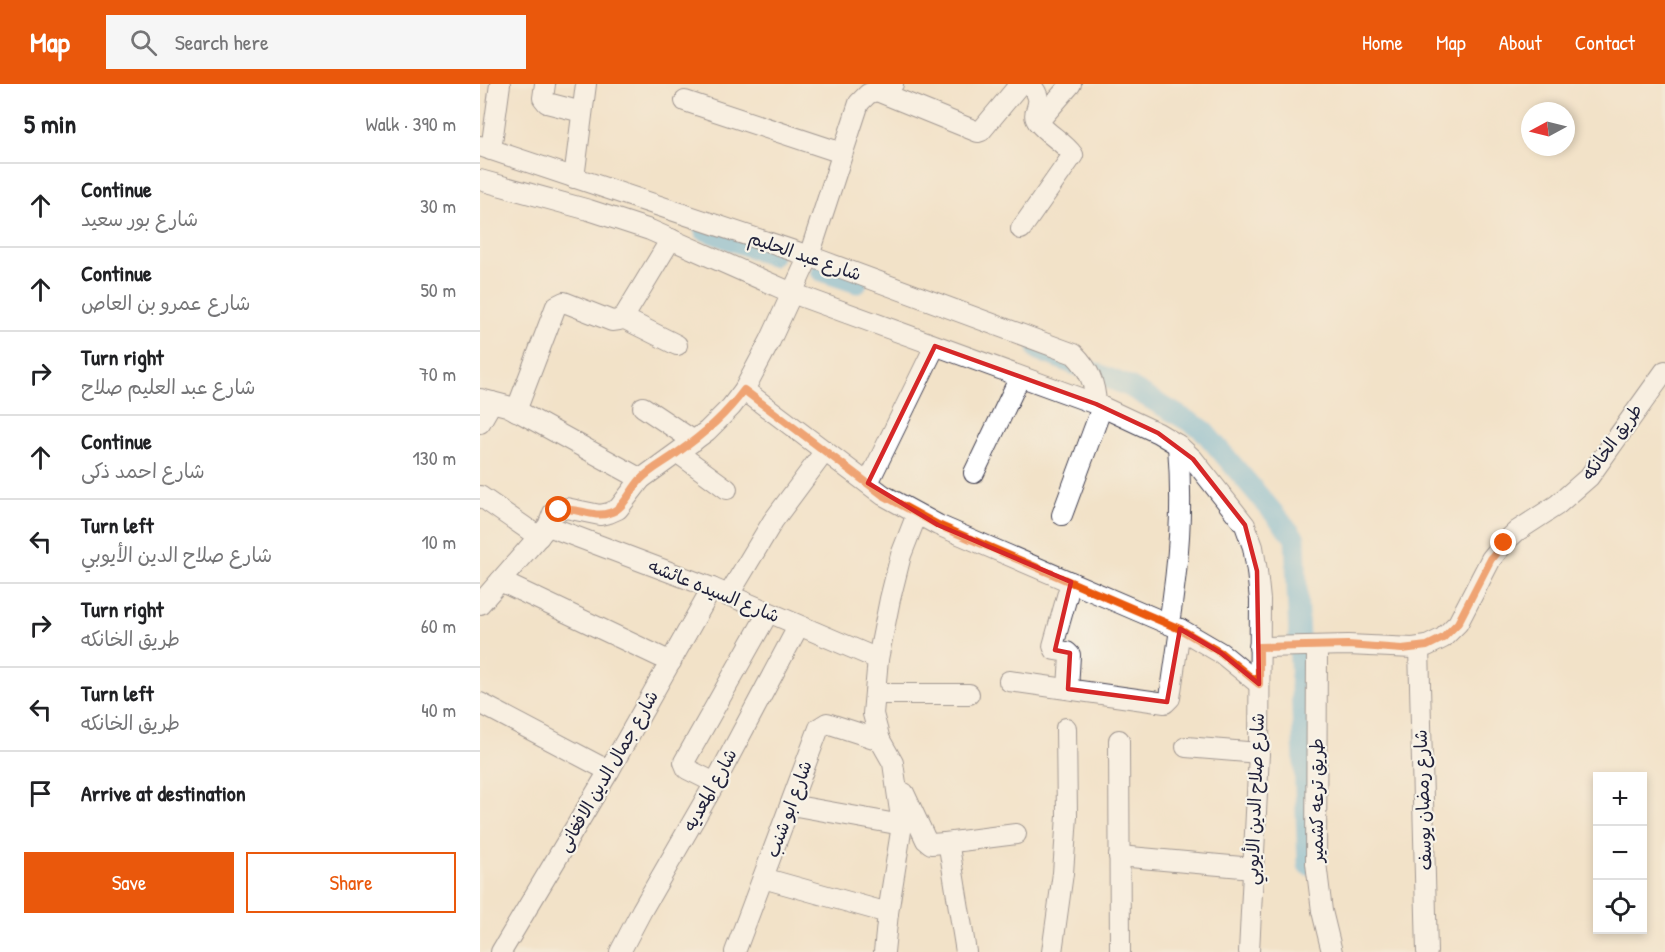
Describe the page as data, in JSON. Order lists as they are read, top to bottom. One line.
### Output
{"streets":{"street":["شارع عبد الحليم","طريق الخانكه","شارع السيده عائشه","شارع جمال الدين الافغانى","شارع المعديه","شارع صلاح الدين الأيوبي","طريق ترعه كشمير","شارع رمضان يوسف","شارع ابو شنب"]},"crossings":[["شارع عبد الحليم","طريق الخانكه"],["شارع عبد الحليم","شارع صلاح الدين الأيوبي"],["طريق الخانكه","شارع صلاح الدين الأيوبي"],["طريق الخانكه","طريق ترعه كشمير"],["طريق الخانكه","شارع رمضان يوسف"],["شارع السيده عائشه","شارع جمال الدين الافغانى"],["شارع السيده عائشه","شارع المعديه"]],"north":"left","page":{"header":"Map","search":"Search here","nav":["Home","Map","About","Contact"],"heading":["5 min","Walk · 390 m"],"list":[["Continue","شارع بور سعيد","30 m"],["Continue","شارع عمرو بن العاص","50 m"],["Turn right","شارع عبد العليم صلاح","70 m"],["Continue","شارع احمد ذكى","130 m"],["Turn left","شارع صلاح الدين الأيوبي","10 m"],["Turn right","طريق الخانكه","60 m"],["Turn left","طريق الخانكه","40 m"],"Arrive at destination"],"map_buttons":["+","−"],"buttons":["Save","Share"]}}
